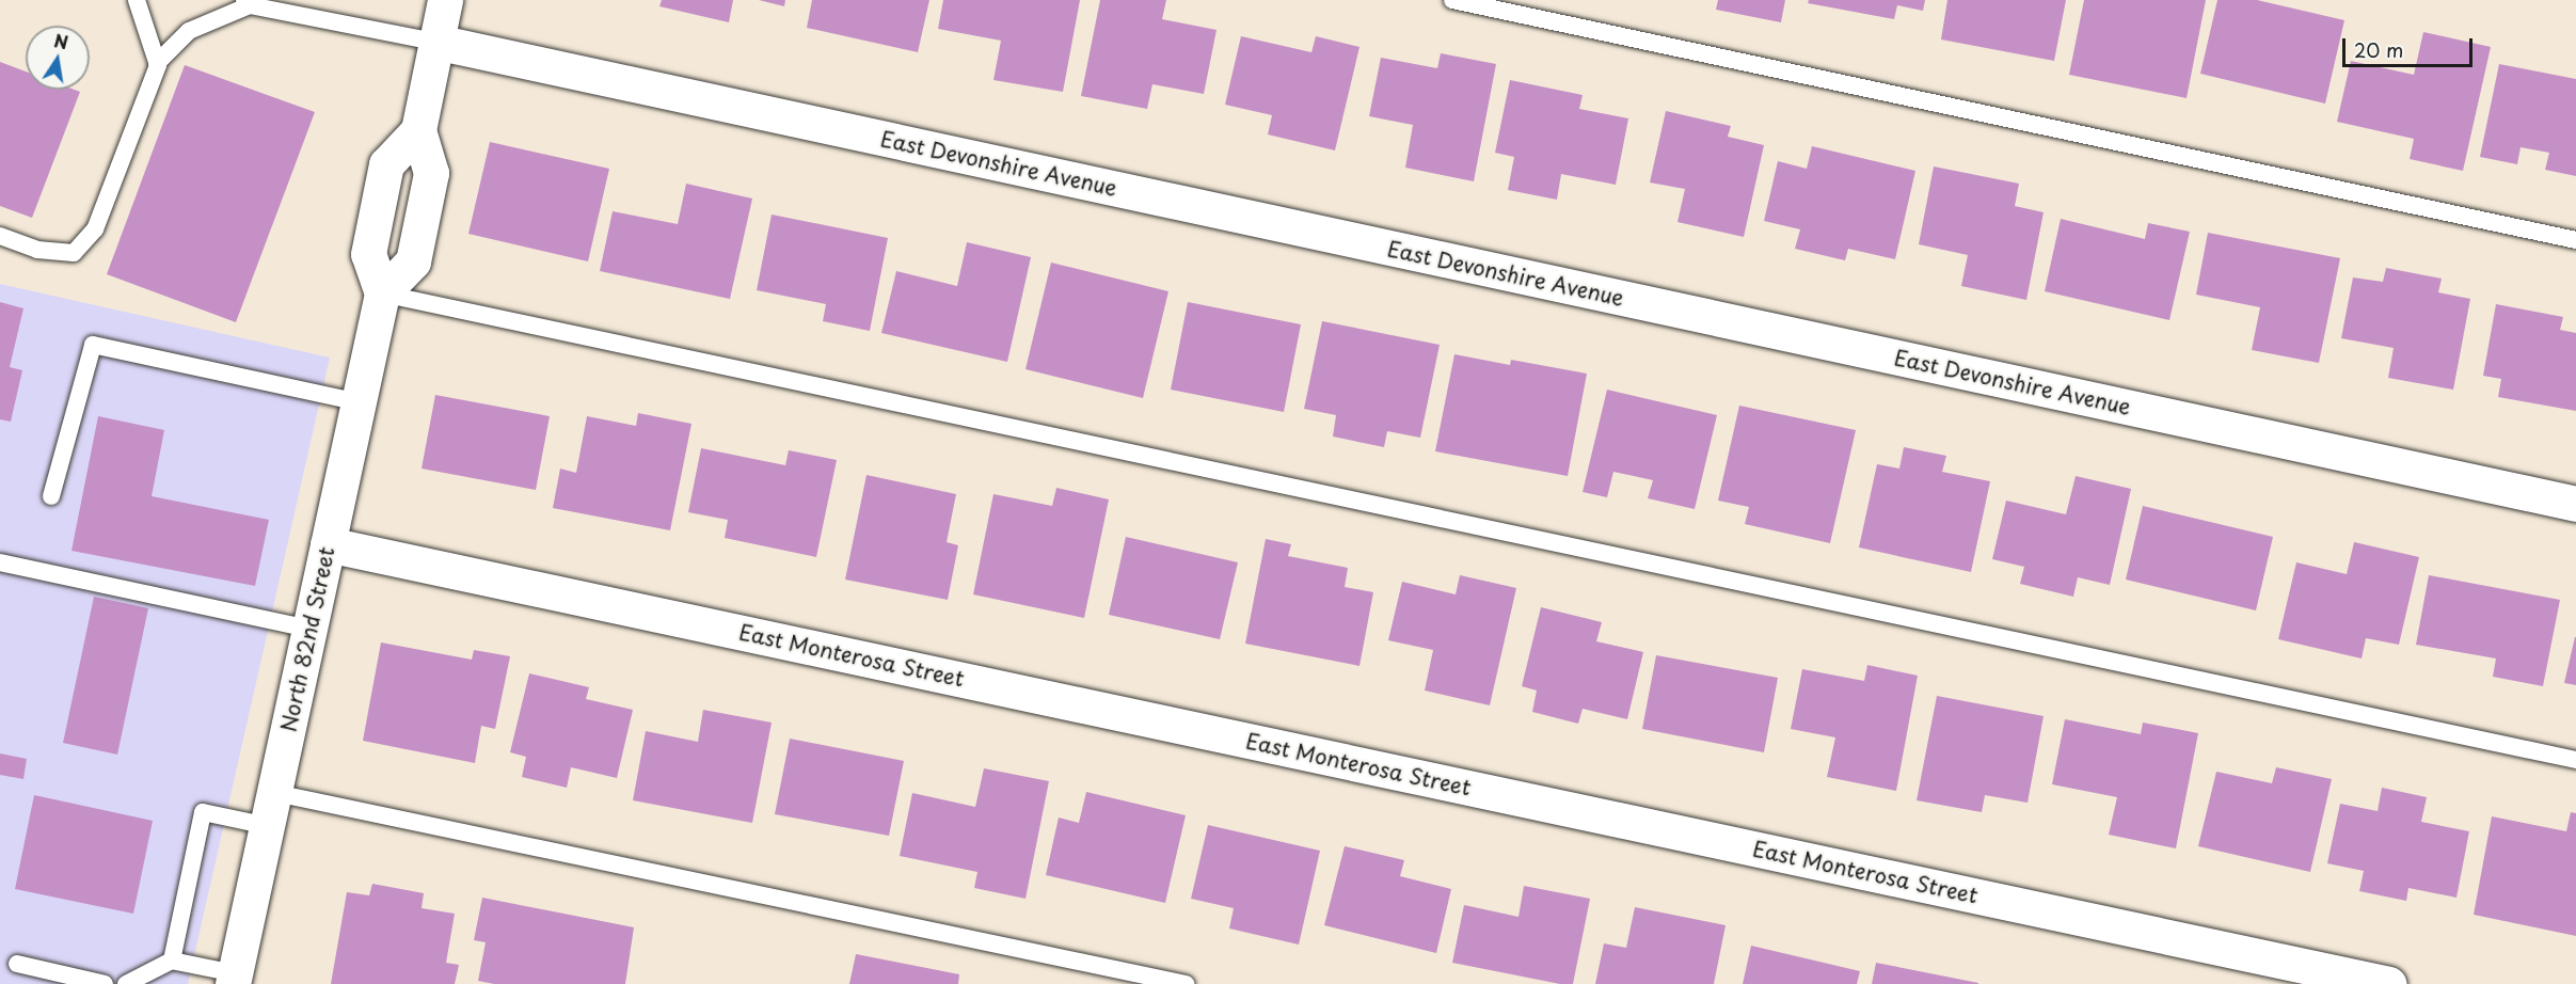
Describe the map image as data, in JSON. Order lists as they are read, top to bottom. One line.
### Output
{"streets":{"street":["East Devonshire Avenue","North 82nd Street","East Monterosa Street"]},"crossings":[["North 82nd Street","East Monterosa Street"]],"scale_bar":"20 m","north":"top"}
